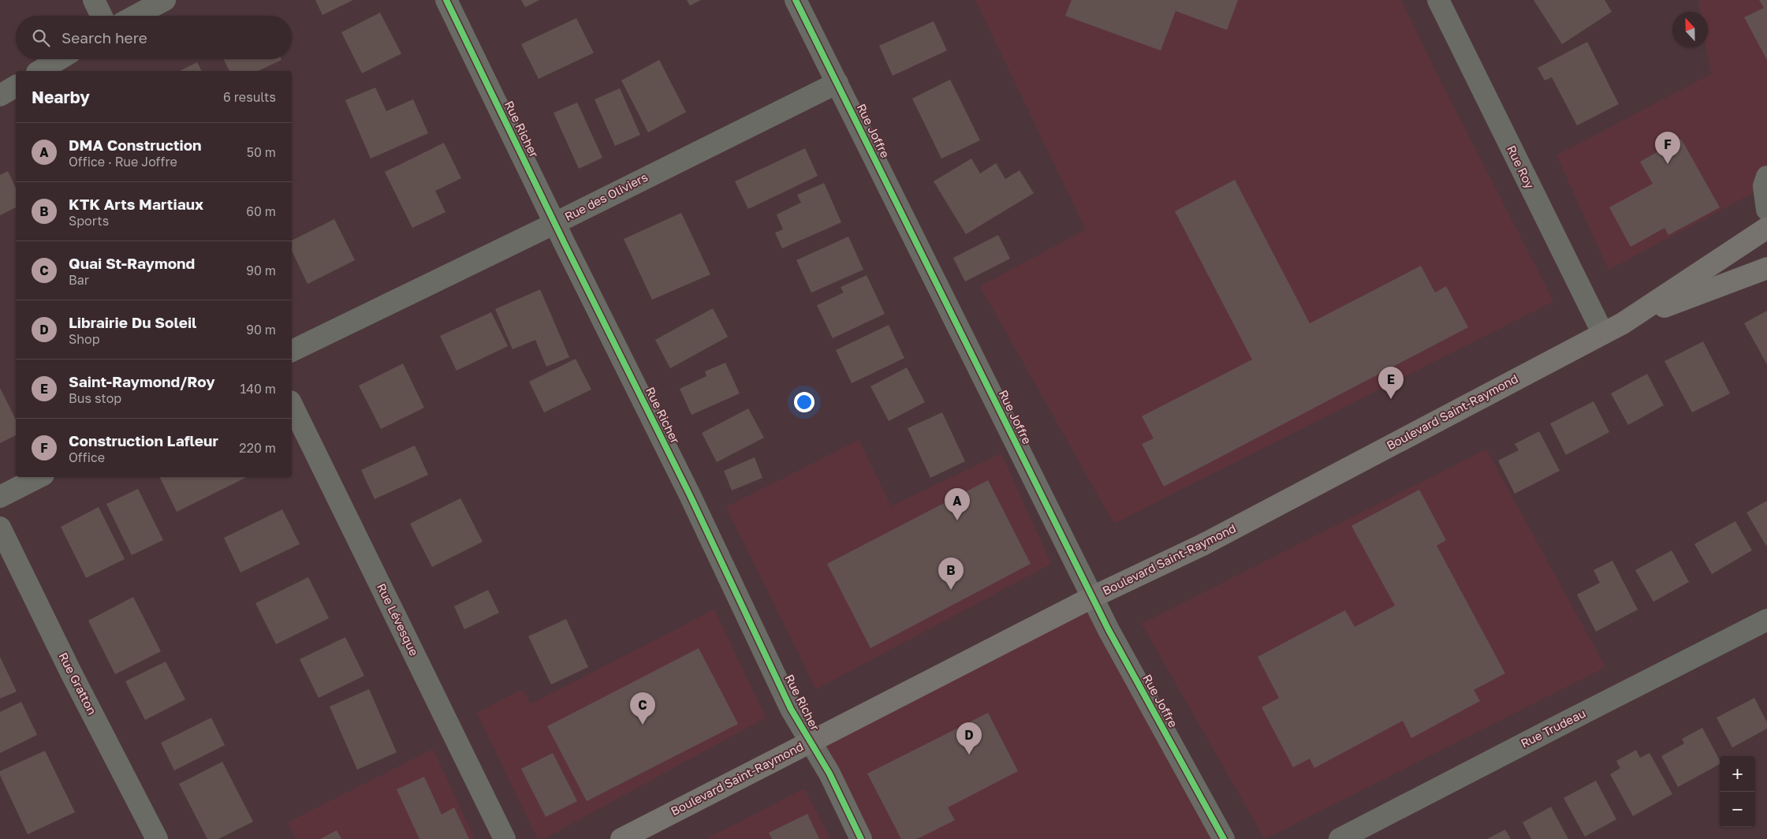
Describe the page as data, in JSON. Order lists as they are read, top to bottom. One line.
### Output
{"streets":{"main road":["Boulevard Saint-Raymond"],"street":["Rue Richer","Rue Joffre","Rue Roy","Rue des Oliviers","Rue Lévesque","Rue Gratton","Rue Trudeau"]},"crossings":[["Rue Richer","Rue des Oliviers"],["Rue Richer","Boulevard Saint-Raymond"],["Rue Joffre","Rue des Oliviers"],["Rue Joffre","Boulevard Saint-Raymond"],["Rue Roy","Boulevard Saint-Raymond"]],"north":"top","page":{"search":"Search here","heading":["Nearby","6 results"],"list":[{"mark":"A","name":"DMA Construction","note":"Office · Rue Joffre","value":"50 m"},{"mark":"B","name":"KTK Arts Martiaux","note":"Sports","value":"60 m"},{"mark":"C","name":"Quai St-Raymond","note":"Bar","value":"90 m"},{"mark":"D","name":"Librairie Du Soleil","note":"Shop","value":"90 m"},{"mark":"E","name":"Saint-Raymond/Roy","note":"Bus stop","value":"140 m"},{"mark":"F","name":"Construction Lafleur","note":"Office","value":"220 m"}],"pins":["F","E","A","B","C","D"],"map_buttons":["+","−"]}}
